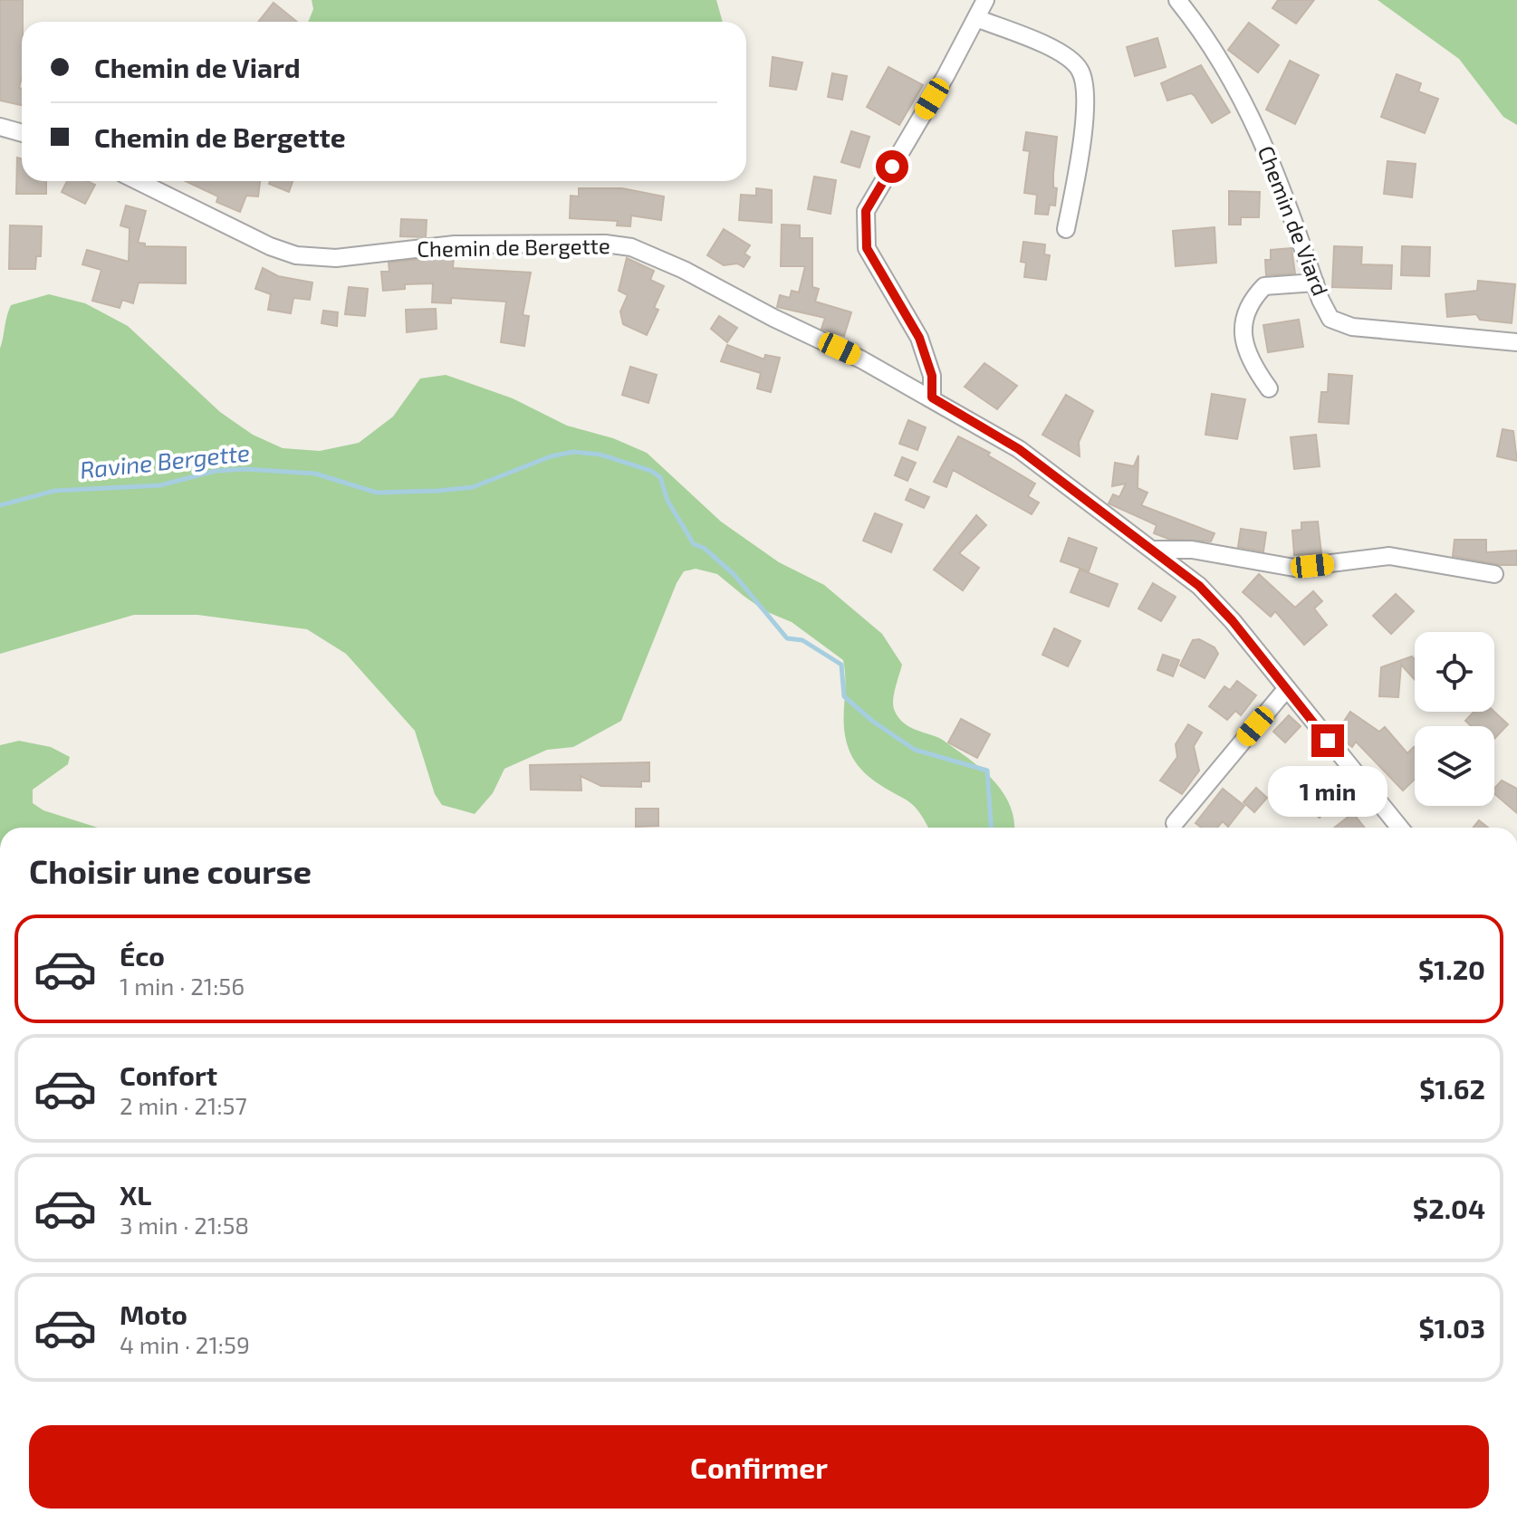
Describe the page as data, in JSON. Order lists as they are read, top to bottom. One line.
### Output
{"streets":{"street":["Chemin de Viard","Chemin de Bergette"]},"water":["Ravine Bergette"],"page":{"banner":["Chemin de Viard","Chemin de Bergette"],"bubble":"1 min","heading":"Choisir une course","list":[{"name":"Éco","note":"1 min · 21:56","value":"$1.20"},{"name":"Confort","note":"2 min · 21:57","value":"$1.62"},{"name":"XL","note":"3 min · 21:58","value":"$2.04"},{"name":"Moto","note":"4 min · 21:59","value":"$1.03"}],"buttons":"Confirmer"}}
